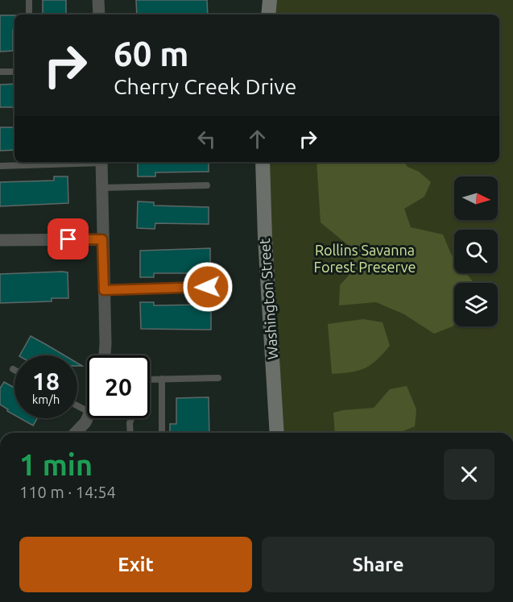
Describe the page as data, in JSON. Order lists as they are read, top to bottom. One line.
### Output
{"streets":{"main road":["Washington Street"]},"parks":["Rollins Savanna Forest Preserve"],"north":"right","page":{"turn":["60 m","Cherry Creek Drive"],"speed":"18 km/h","limit":"20","heading":["1 min","110 m · 14:54"],"buttons":["Exit","Share"]}}
